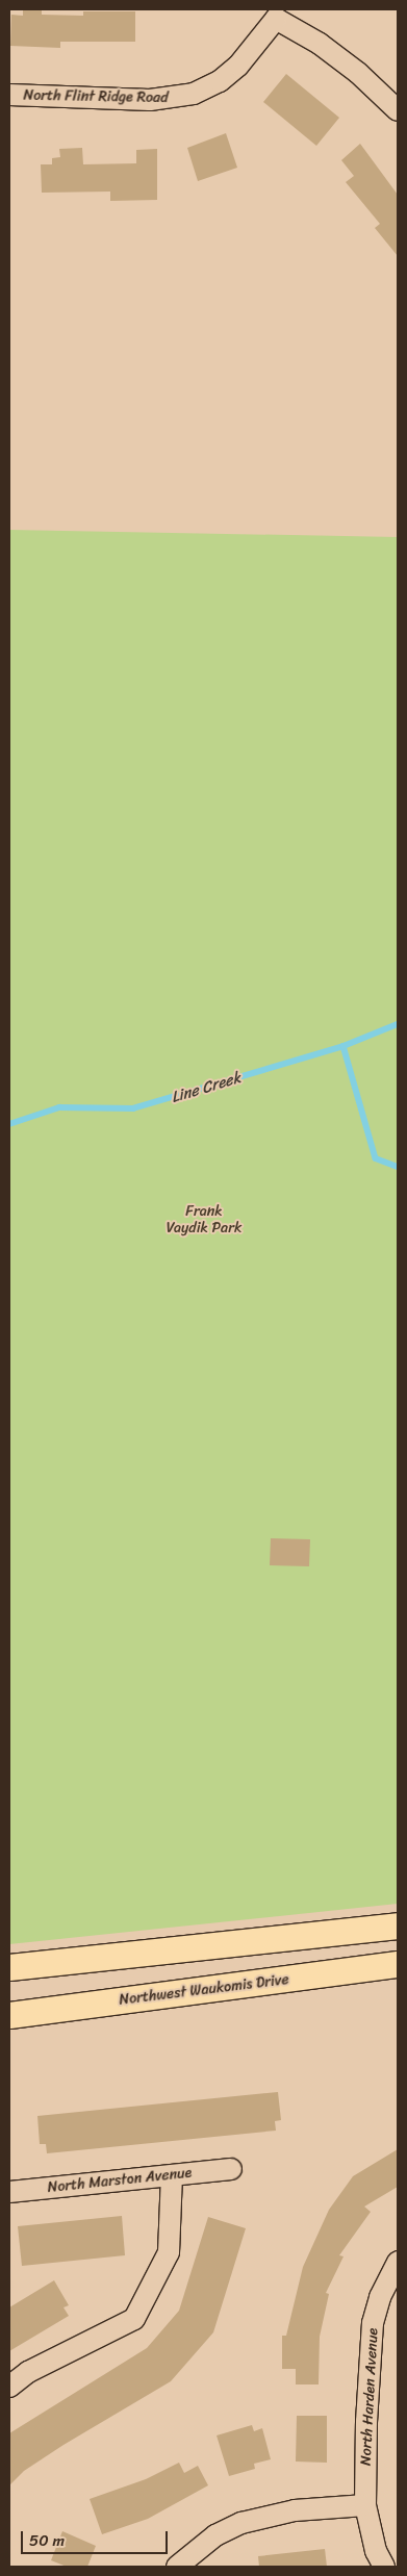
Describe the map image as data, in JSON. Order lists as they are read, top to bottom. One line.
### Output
{"streets":{"main road":["Northwest Waukomis Drive"],"street":["North Flint Ridge Road","North Marston Avenue","North Harden Avenue"]},"water":["Line Creek"],"parks":["Frank Vaydik Park"],"scale_bar":"50 m"}
